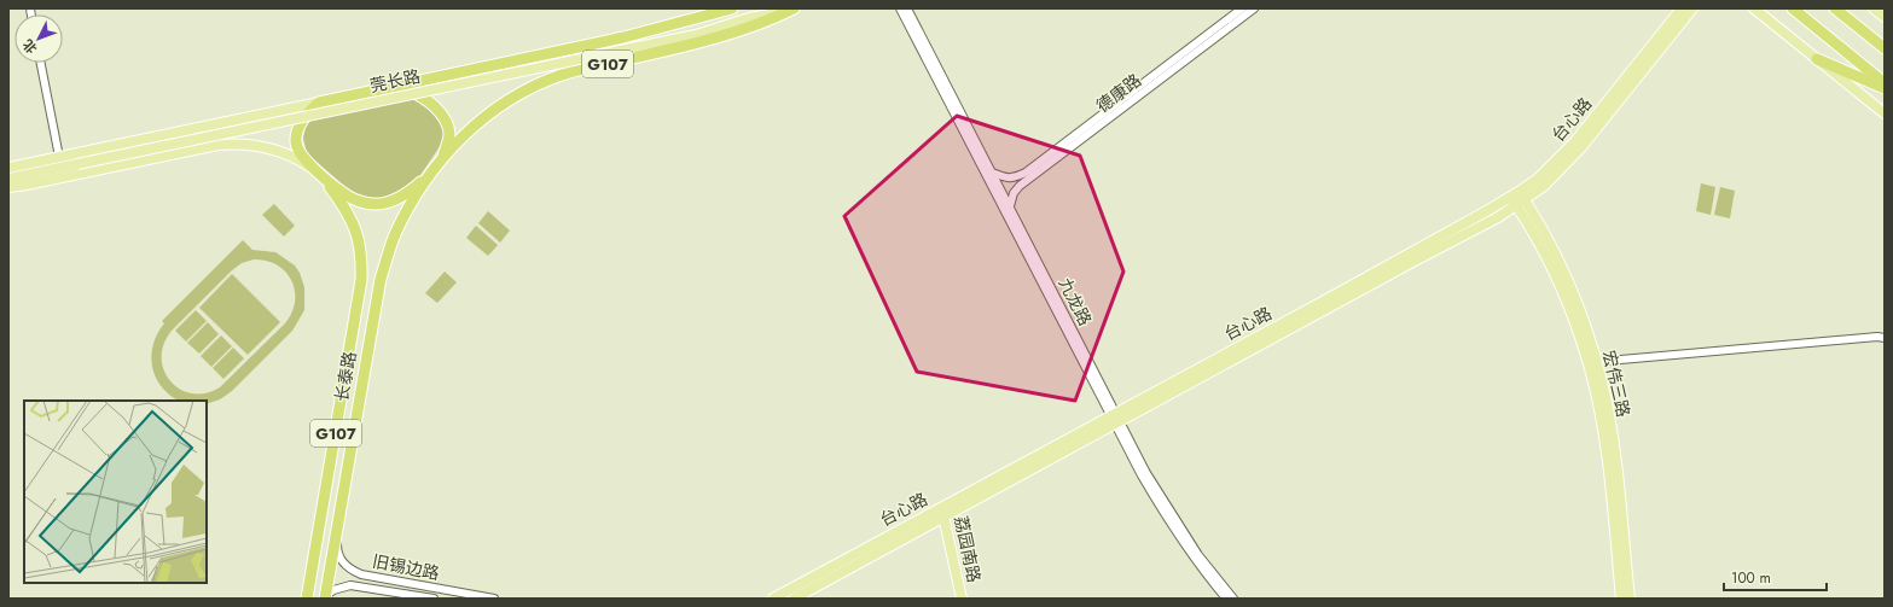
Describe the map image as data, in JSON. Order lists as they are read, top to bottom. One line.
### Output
{"streets":{"highway":["G107","莞长路","长泰路"],"main road":["台心路","宏伟三路","荔园南路"],"street":["德康路","九龙路","旧锡边路"]},"crossings":[["G107","莞长路"],["G107","长泰路"],["莞长路","长泰路"],["德康路","九龙路"],["台心路","九龙路"],["台心路","宏伟三路"],["台心路","荔园南路"],["长泰路","旧锡边路"]],"scale_bar":"100 m","north":"bottom left"}
